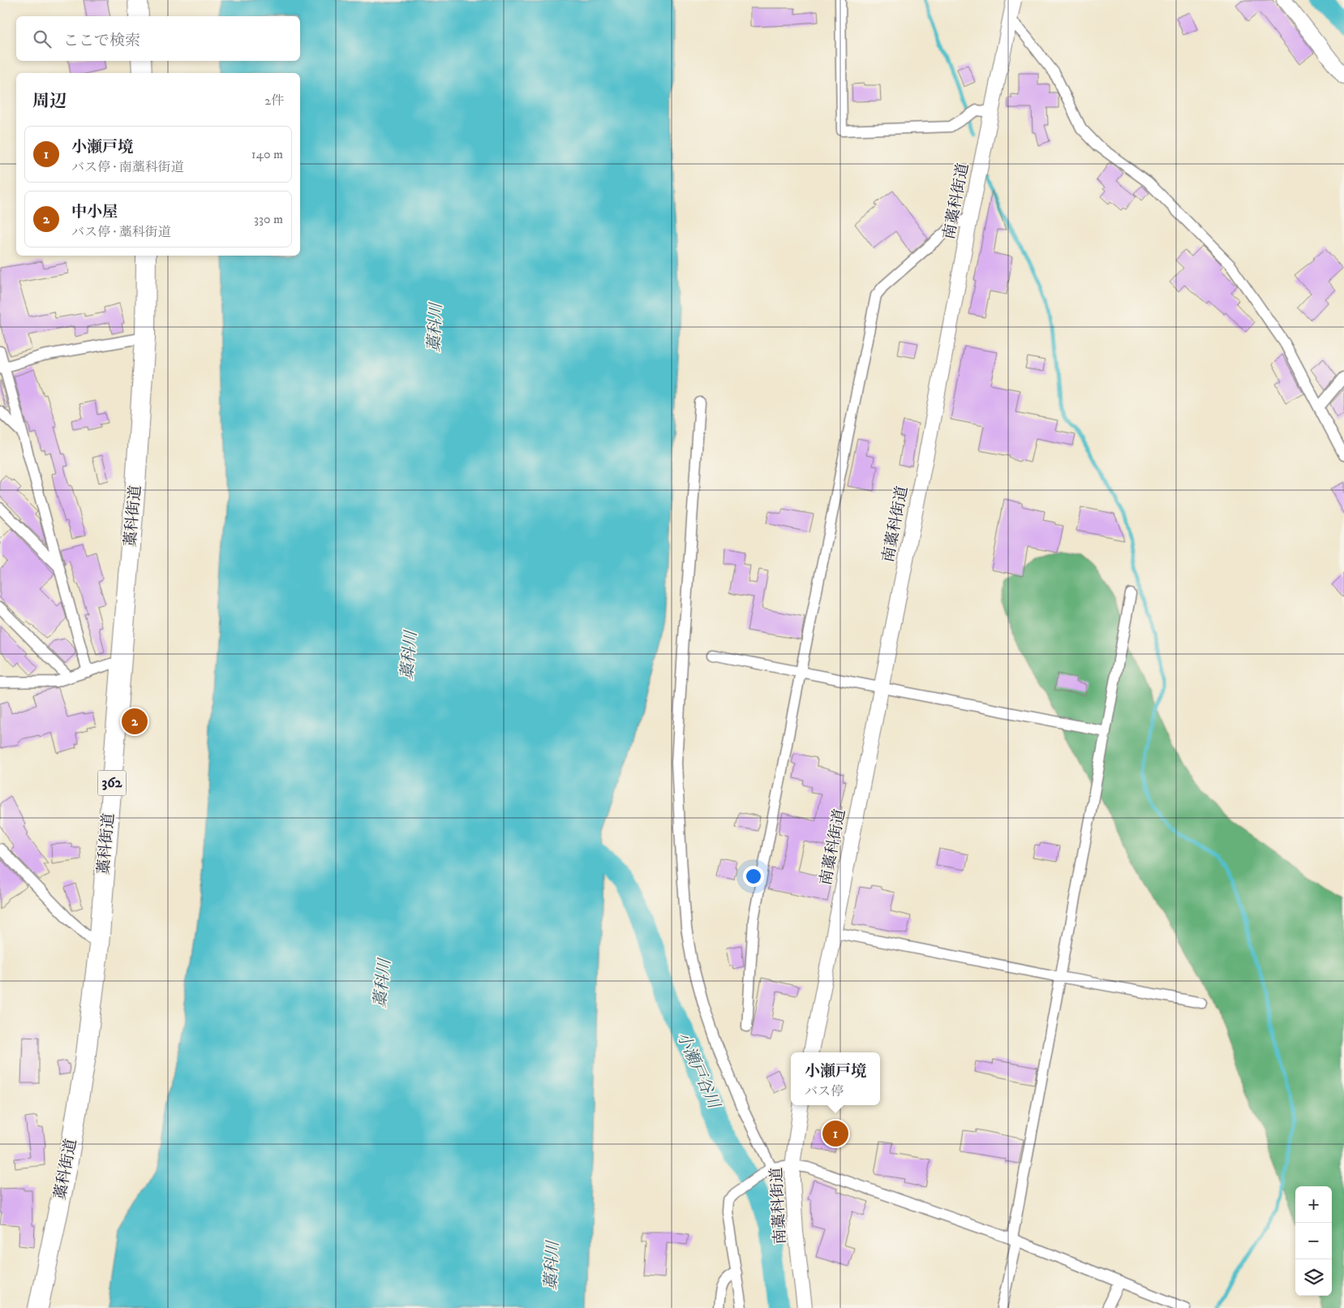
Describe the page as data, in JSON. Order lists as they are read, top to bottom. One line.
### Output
{"streets":{"highway":["藁科街道","362"],"main road":["南藁科街道"]},"water":["藁科川","小瀬戸谷川"],"page":{"search":"ここで検索","heading":["周辺","2件"],"list":[{"mark":"1","name":"小瀬戸境","note":"バス停 · 南藁科街道","value":"140 m"},{"mark":"2","name":"中小屋","note":"バス停 · 藁科街道","value":"330 m"}],"pins":["2","1"],"popup":["小瀬戸境","バス停"],"map_buttons":["+","−"]}}
